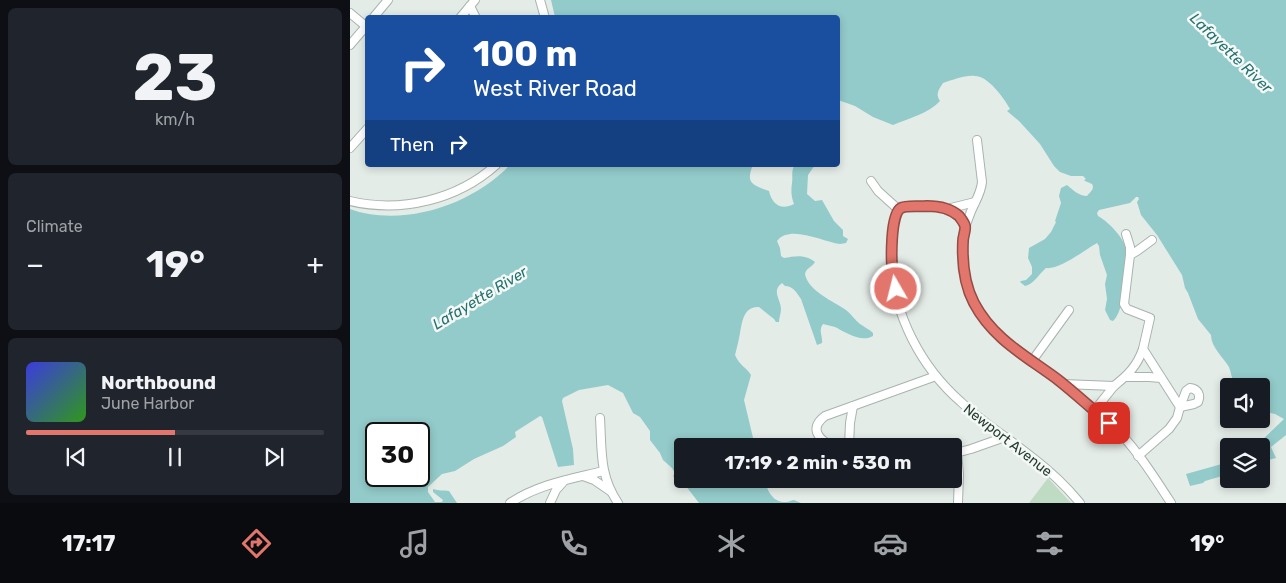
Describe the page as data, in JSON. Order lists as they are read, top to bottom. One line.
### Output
{"streets":{"street":["Newport Avenue"]},"water":["Lafayette River"],"page":{"tile":[["23","km/h"],"Climate"],"turn":["100 m","West River Road"],"then":"Then","heat":["−","19°","+"],"song":["Northbound","June Harbor"],"limit":"30","trip":"17:19 · 2 min · 530 m","tabs":["17:17","19°"]}}
